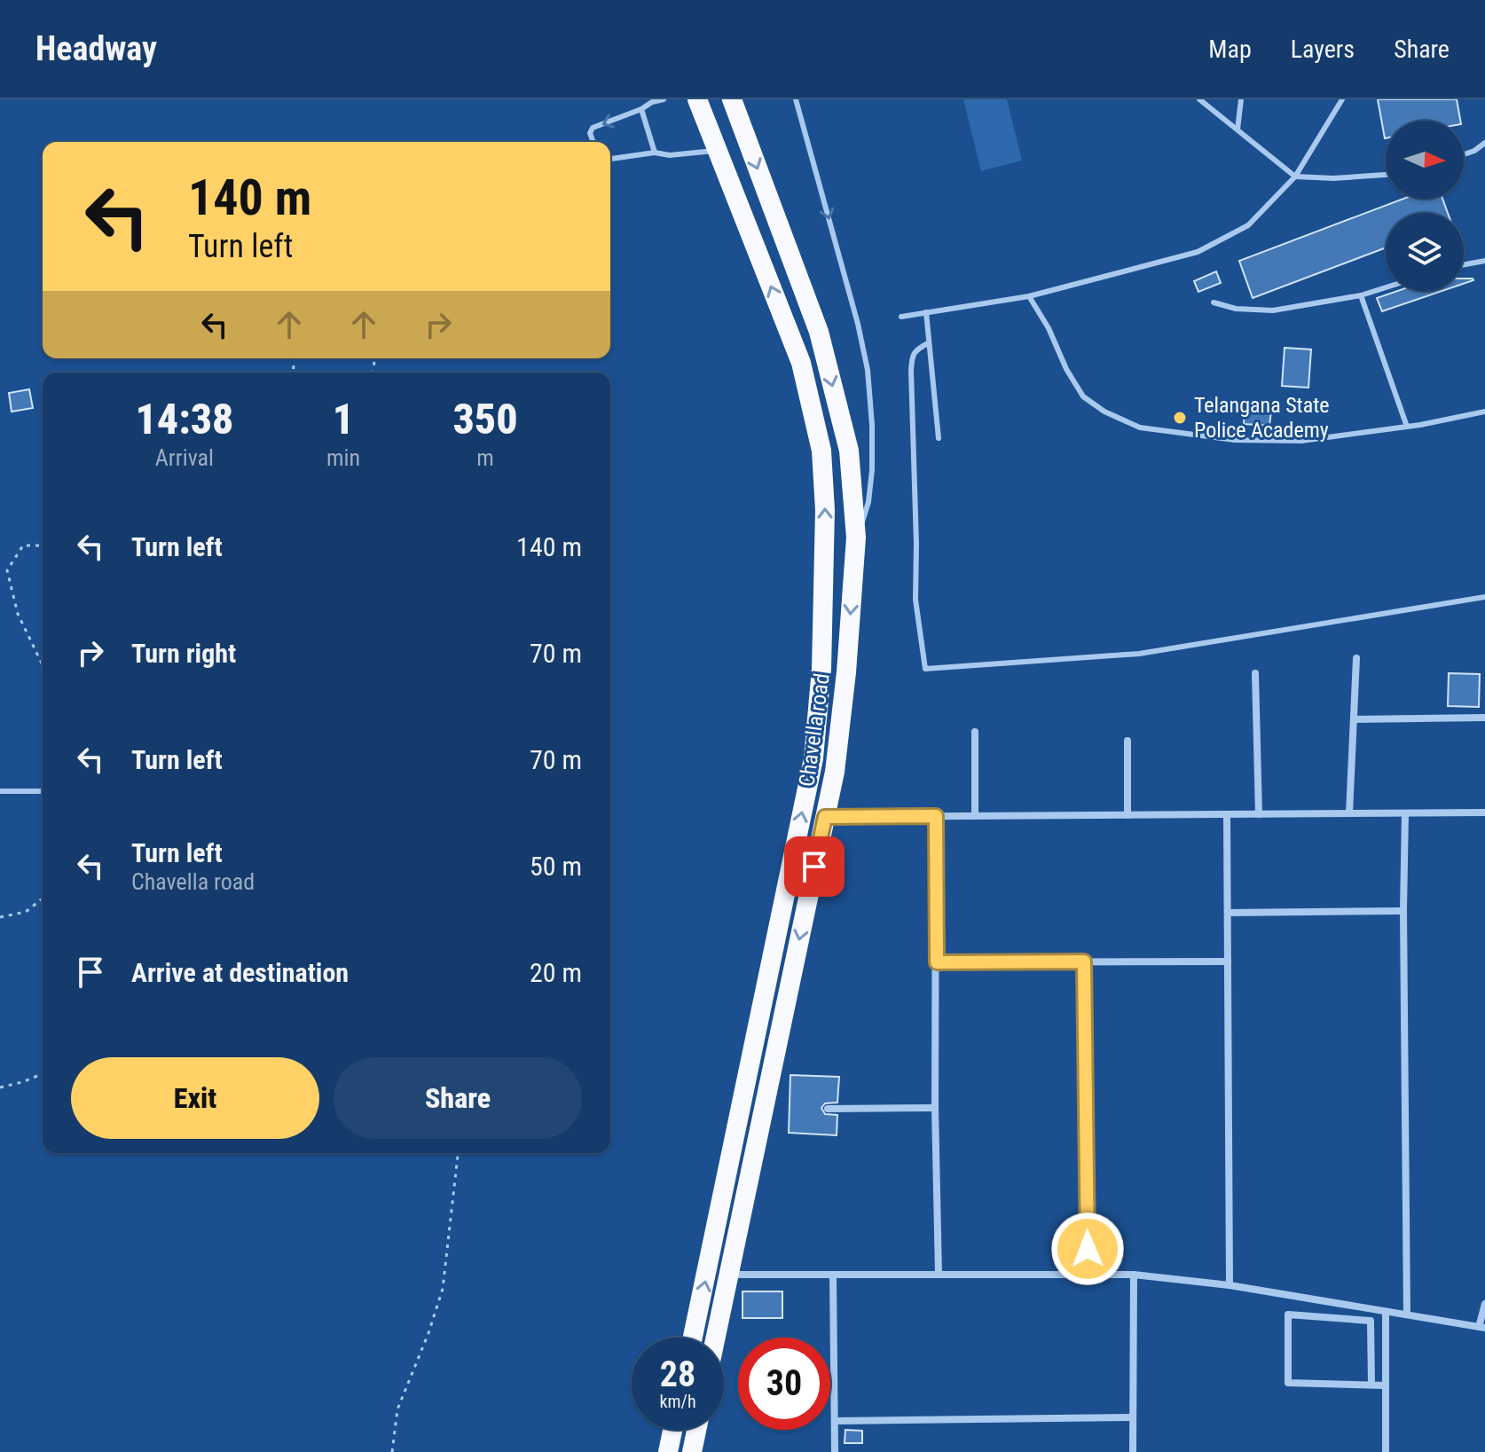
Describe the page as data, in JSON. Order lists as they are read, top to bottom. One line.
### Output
{"streets":{"highway":["Chavella road"]},"places":["Telangana State Police Academy"],"north":"right","page":{"header":"Headway","nav":["Map","Layers","Share"],"turn":["140 m","Turn left"],"eta":["14:38","Arrival","1","min","350","m"],"list":[{"name":"Turn left","value":"140 m"},{"name":"Turn right","value":"70 m"},{"name":"Turn left","value":"70 m"},{"name":"Turn left","note":"Chavella road","value":"50 m"},{"name":"Arrive at destination","value":"20 m"}],"buttons":["Exit","Share"],"speed":"28 km/h","limit":"30"}}
